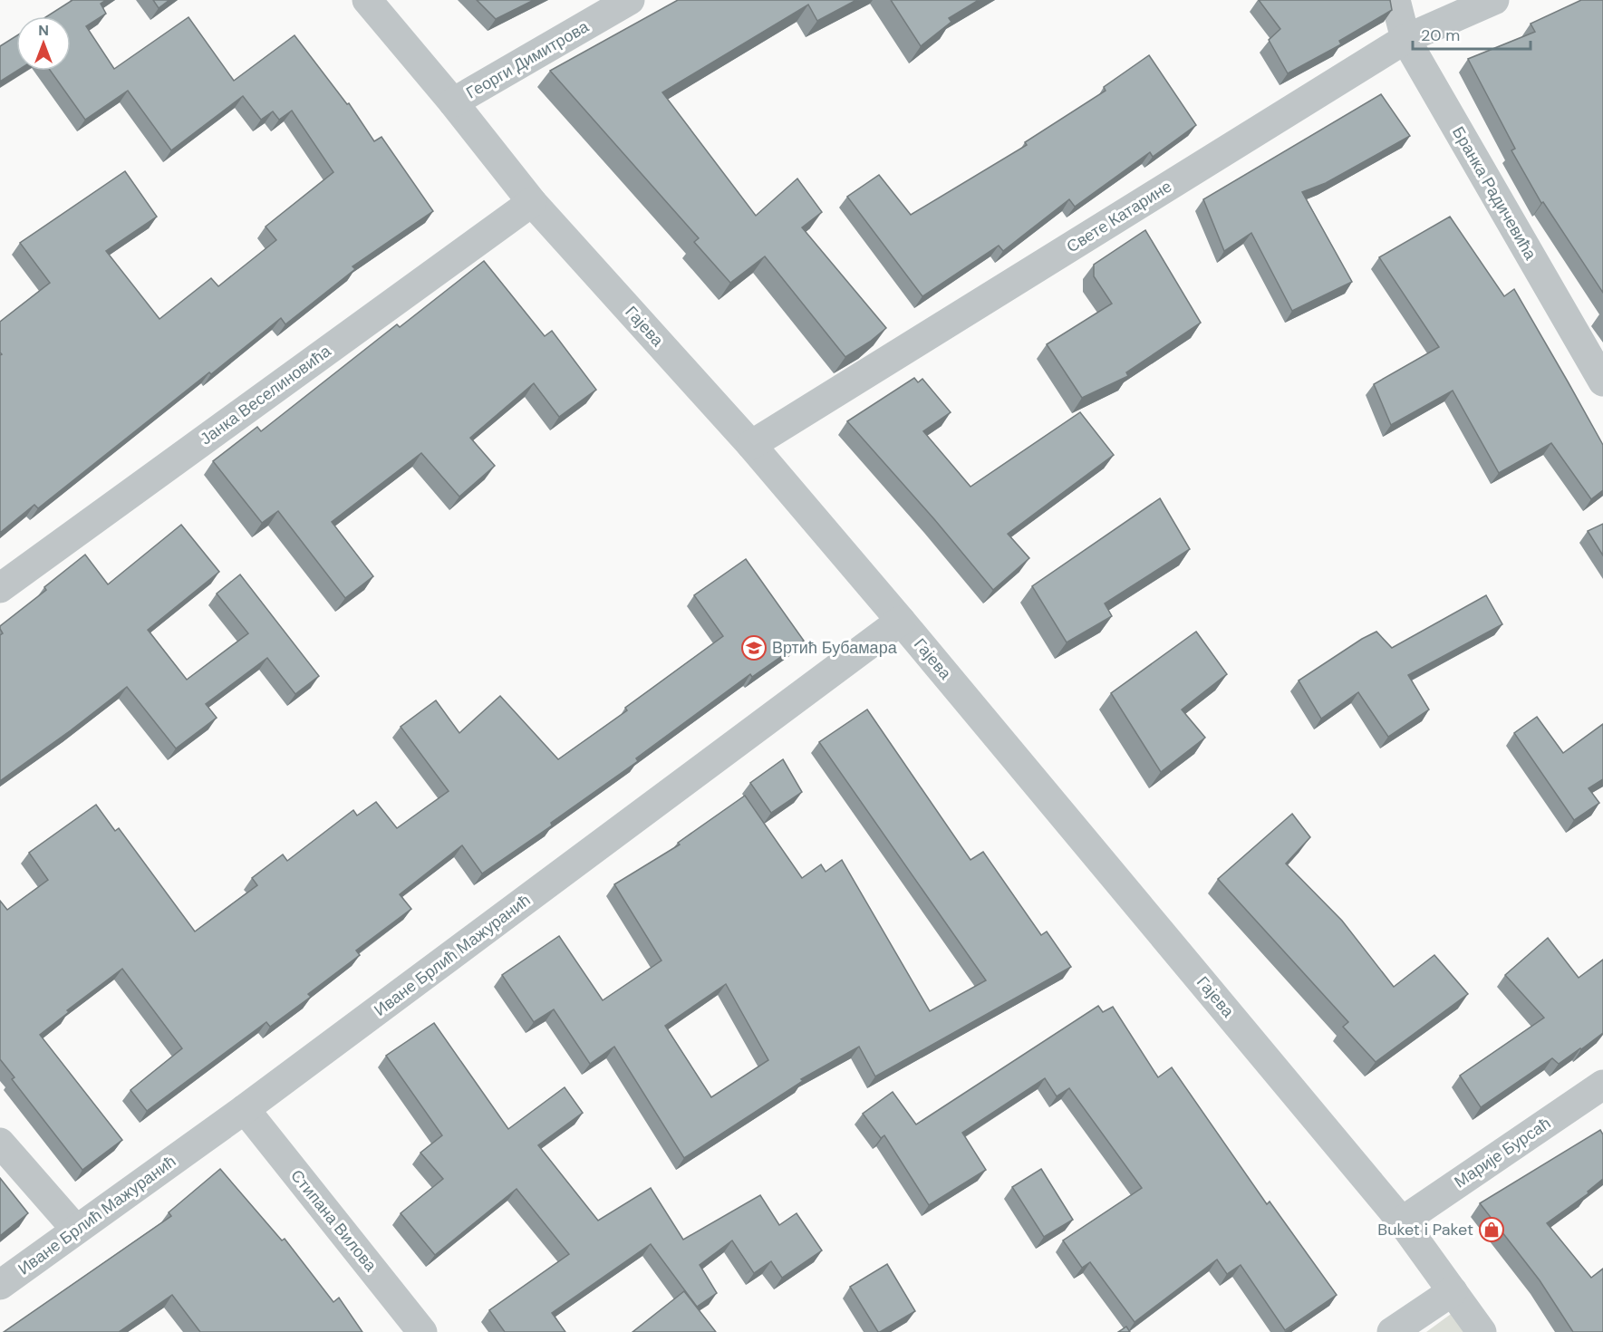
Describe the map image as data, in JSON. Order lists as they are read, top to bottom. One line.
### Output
{"streets":{"street":["Георги Димитрова","Бранка Радичевића","Свете Катарине","Гајева","Јанка Веселиновића","Иване Брлић Мажуранић","Марије Бурсаћ","Стипана Вилова"]},"crossings":[["Георги Димитрова","Гајева"],["Бранка Радичевића","Свете Катарине"],["Свете Катарине","Гајева"],["Гајева","Јанка Веселиновића"],["Гајева","Иване Брлић Мажуранић"],["Гајева","Марије Бурсаћ"],["Иване Брлић Мажуранић","Стипана Вилова"]],"places":{"school or university":["Вртић Бубамара"],"shop":["Buket i Paket"]},"scale_bar":"20 m","north":"top"}
